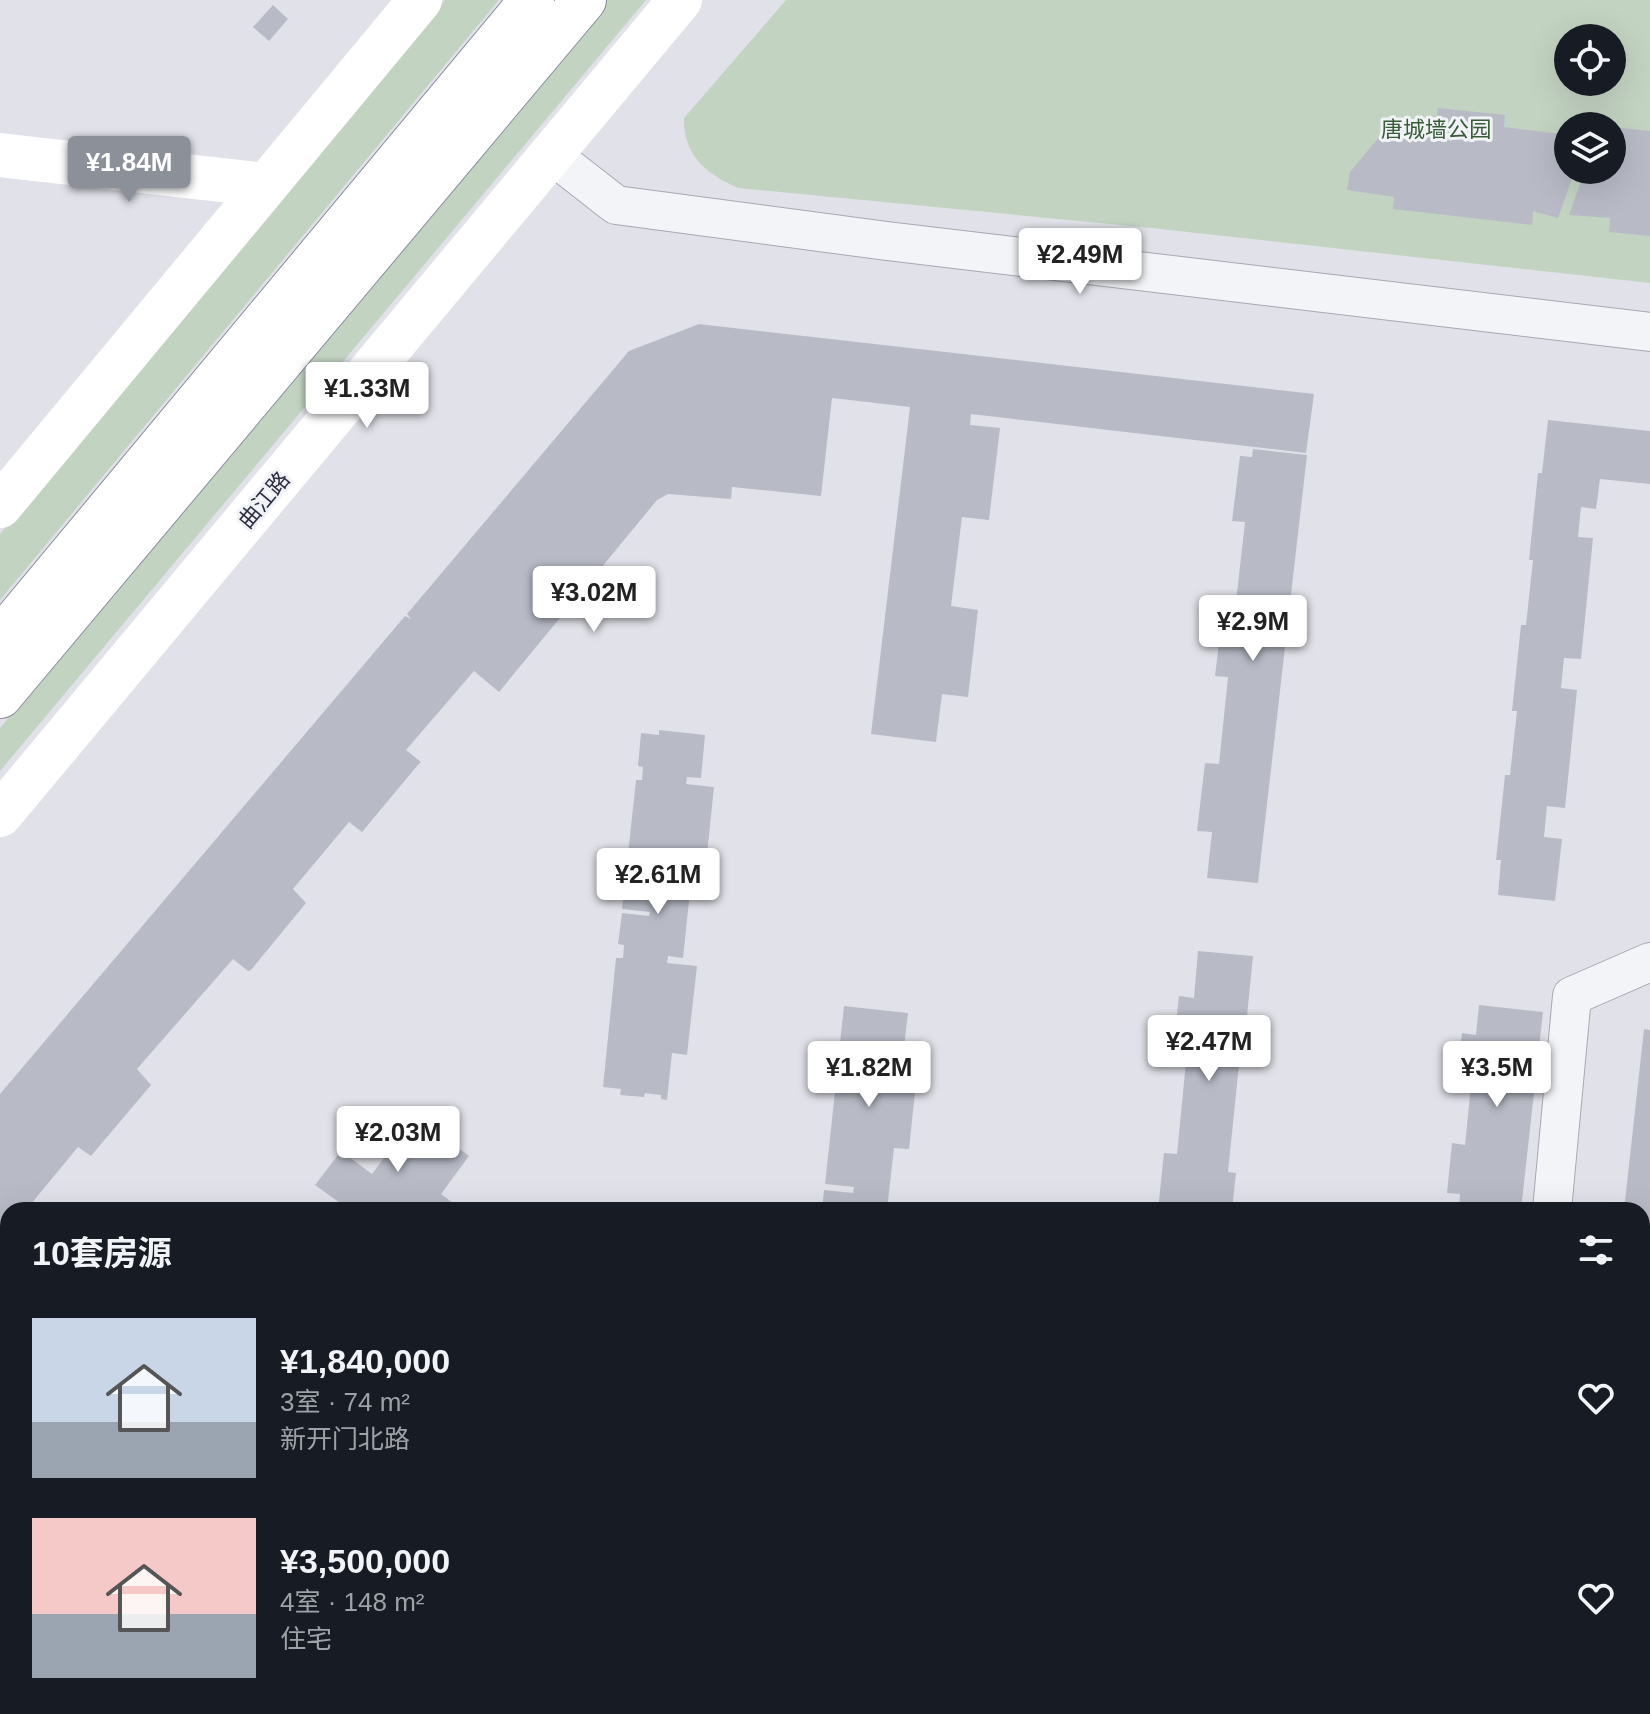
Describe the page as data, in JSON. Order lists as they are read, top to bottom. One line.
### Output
{"streets":{"main road":["曲江路"]},"parks":["唐城墙公园"],"page":{"price":["¥1.84M","¥2.49M","¥1.33M","¥3.02M","¥2.9M","¥2.61M","¥2.47M","¥1.82M","¥3.5M","¥2.03M"],"heading":"10套房源","list":[{"name":"¥1,840,000","note":"3室 · 74 m² · 新开门北路"},{"name":"¥3,500,000","note":"4室 · 148 m² · 住宅"}]}}
